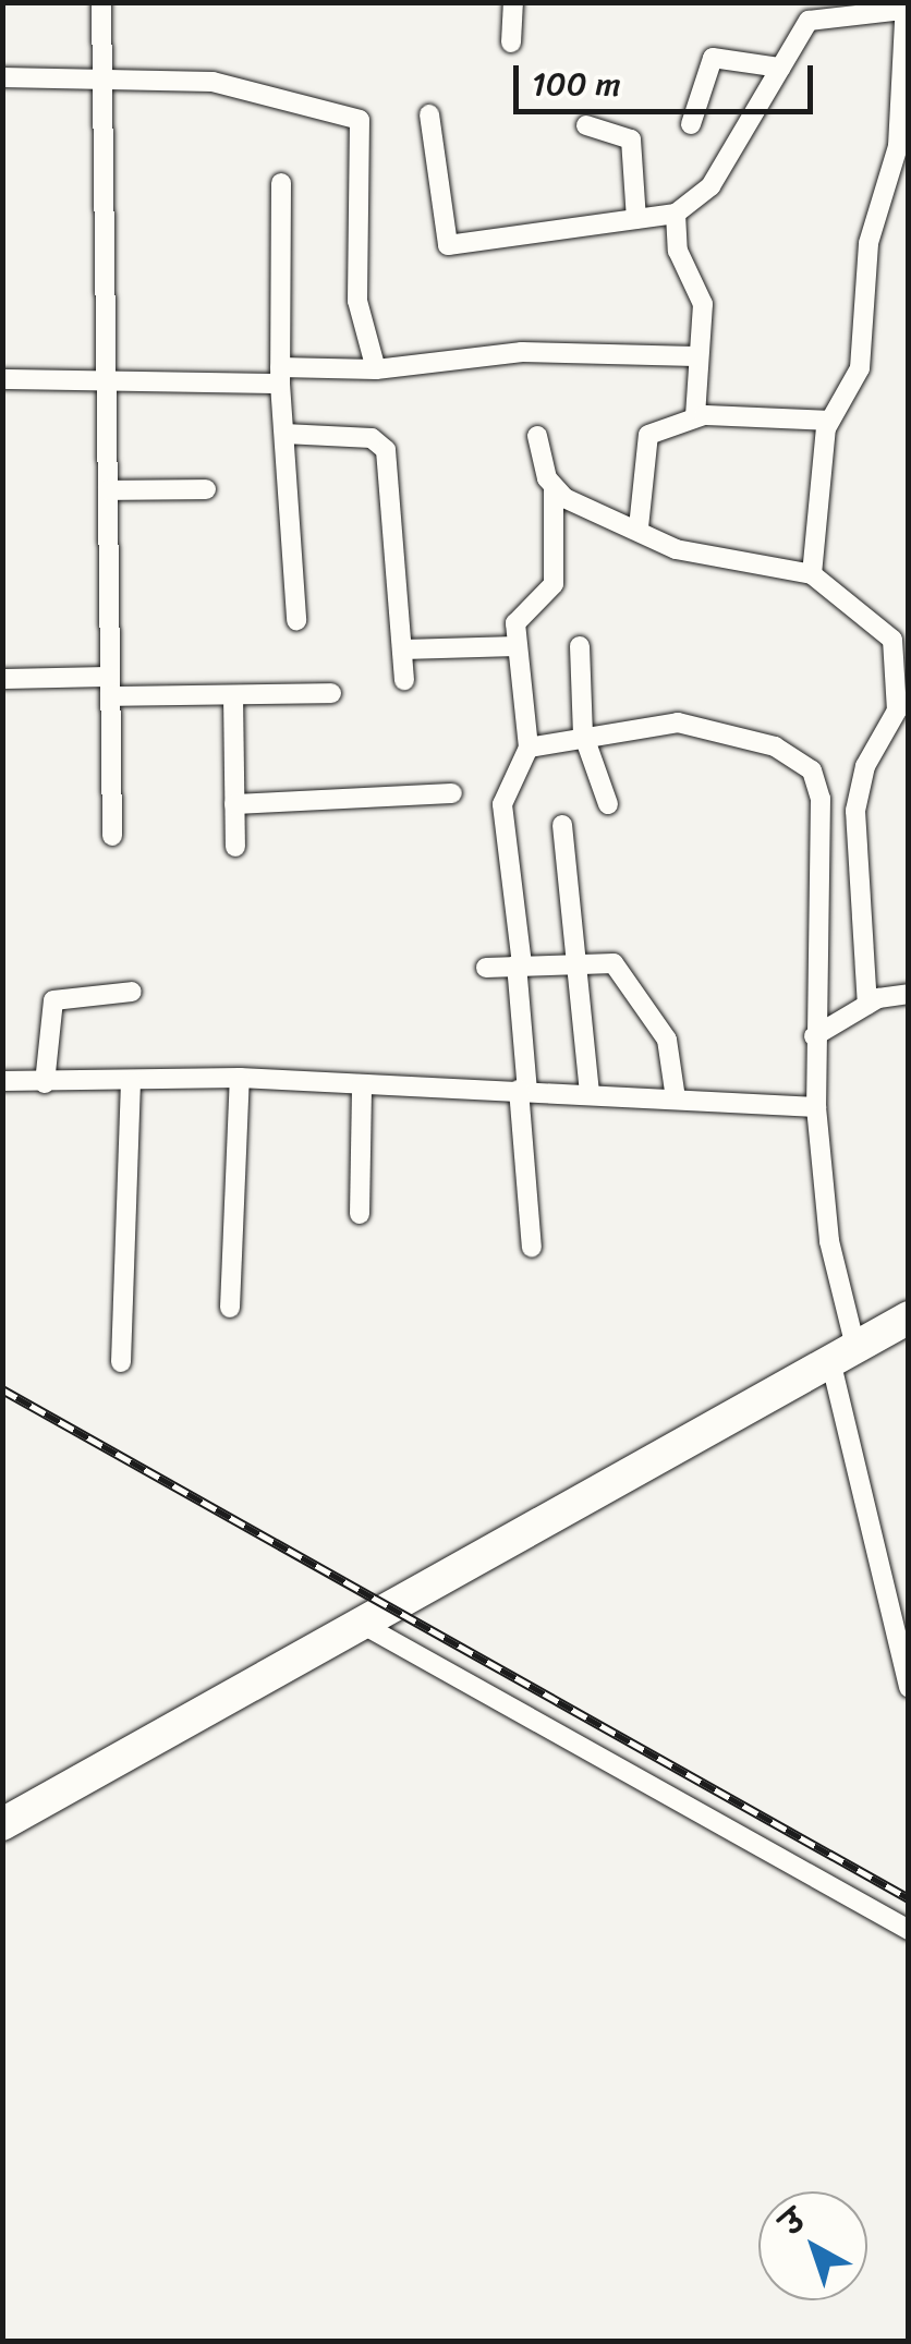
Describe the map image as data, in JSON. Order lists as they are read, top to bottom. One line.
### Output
{"scale_bar":"100 m","north":"top left"}
